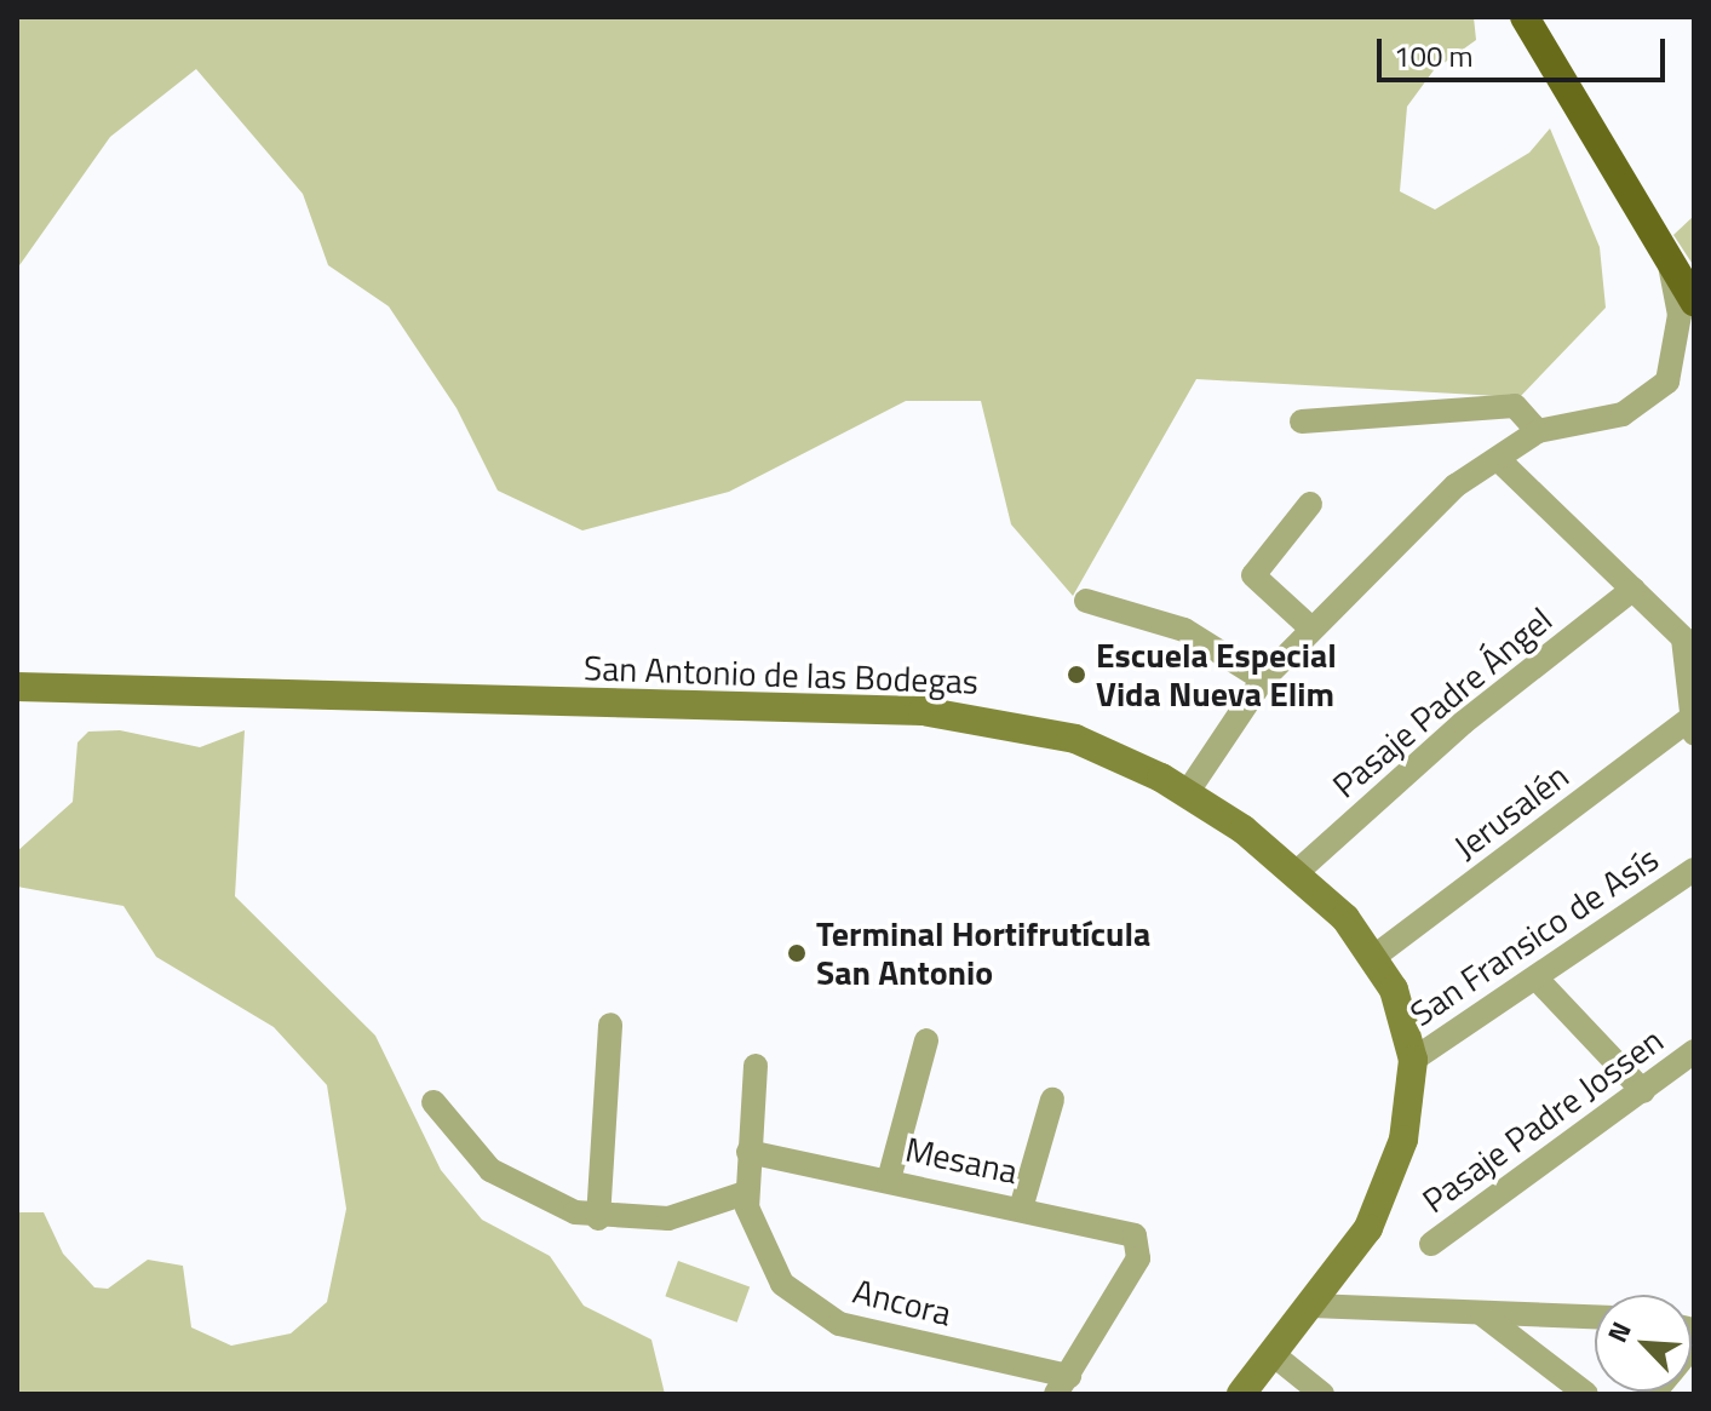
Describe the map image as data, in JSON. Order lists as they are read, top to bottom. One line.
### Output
{"streets":{"street":["San Antonio de las Bodegas","Pasaje Padre Ángel","Jerusalén","San Fransico de Asís","Pasaje Padre Jossen","Mesana","Ancora"]},"crossings":[["San Antonio de las Bodegas","Pasaje Padre Ángel"],["San Antonio de las Bodegas","Jerusalén"],["San Antonio de las Bodegas","San Fransico de Asís"],["Mesana","Ancora"]],"places":["Escuela Especial Vida Nueva Elim","Terminal Hortifrutícula San Antonio"],"scale_bar":"100 m","north":"top left"}
